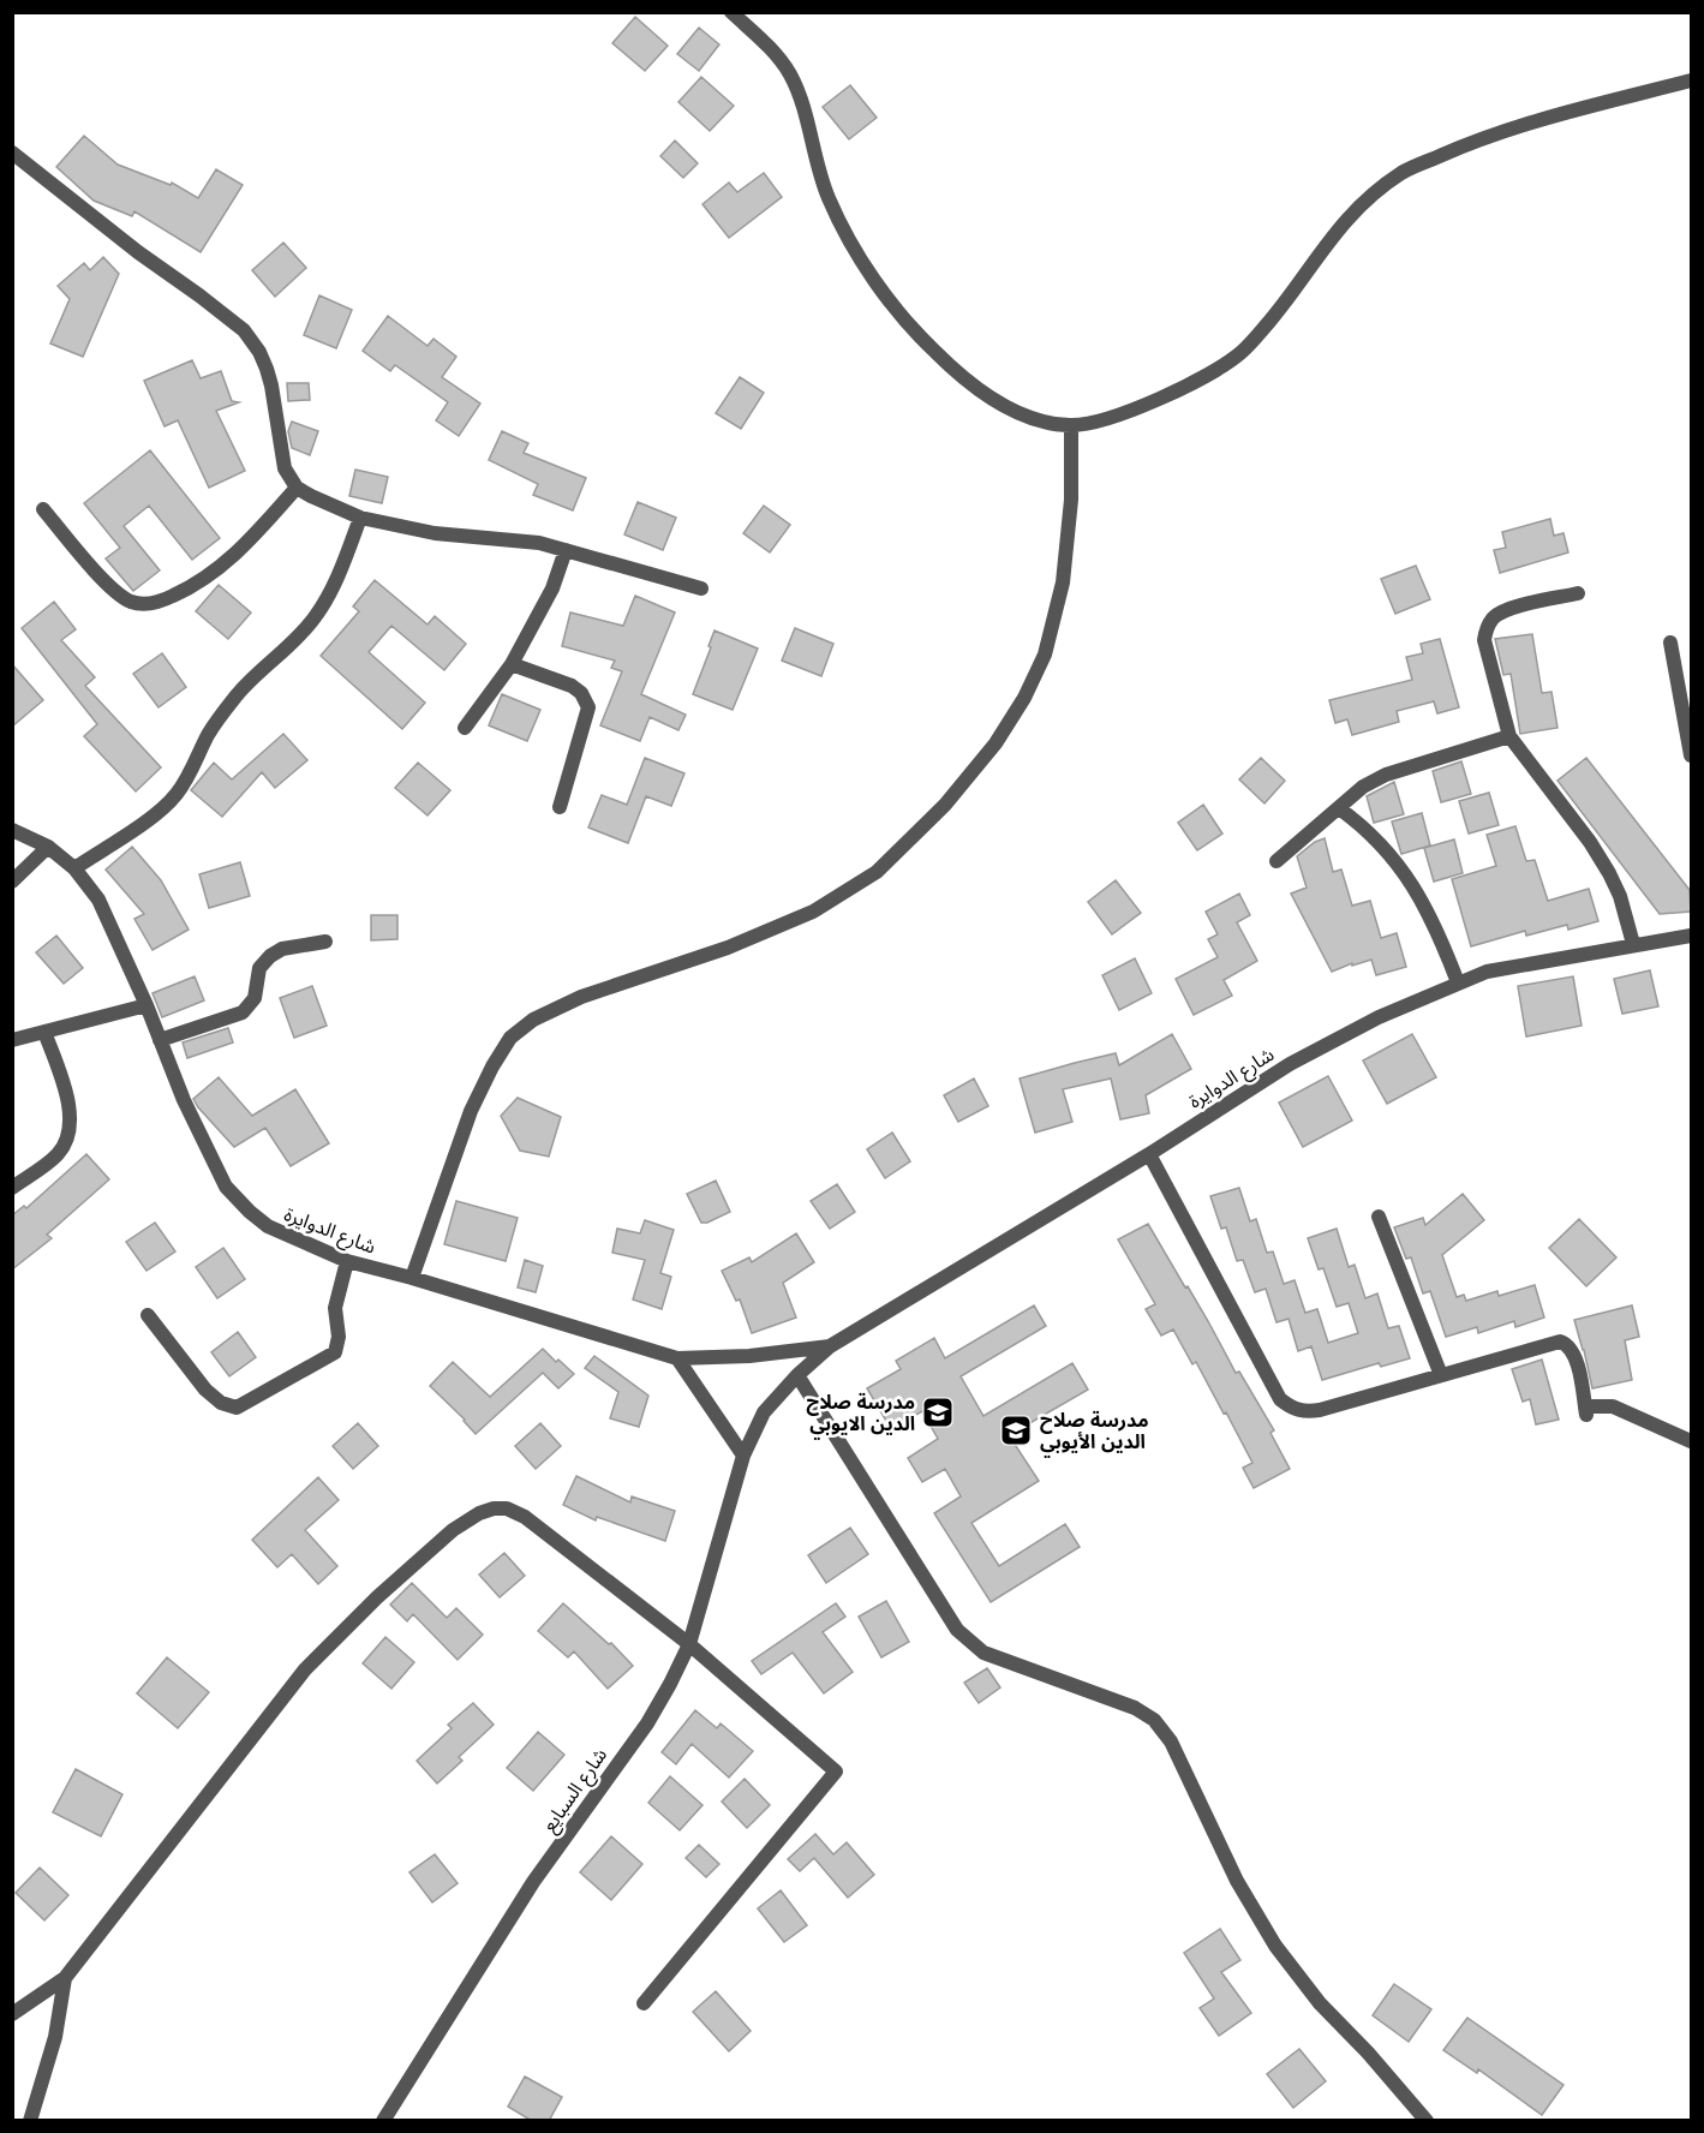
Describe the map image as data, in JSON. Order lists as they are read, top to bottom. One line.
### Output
{"streets":{"street":["شارع الدوايرة","شارع السبايع"]},"crossings":[["شارع الدوايرة","شارع السبايع"]],"places":{"school or university":["مدرسة صلاح الدين الايوبي","مدرسة صلاح الدين الأيوبي"]}}
